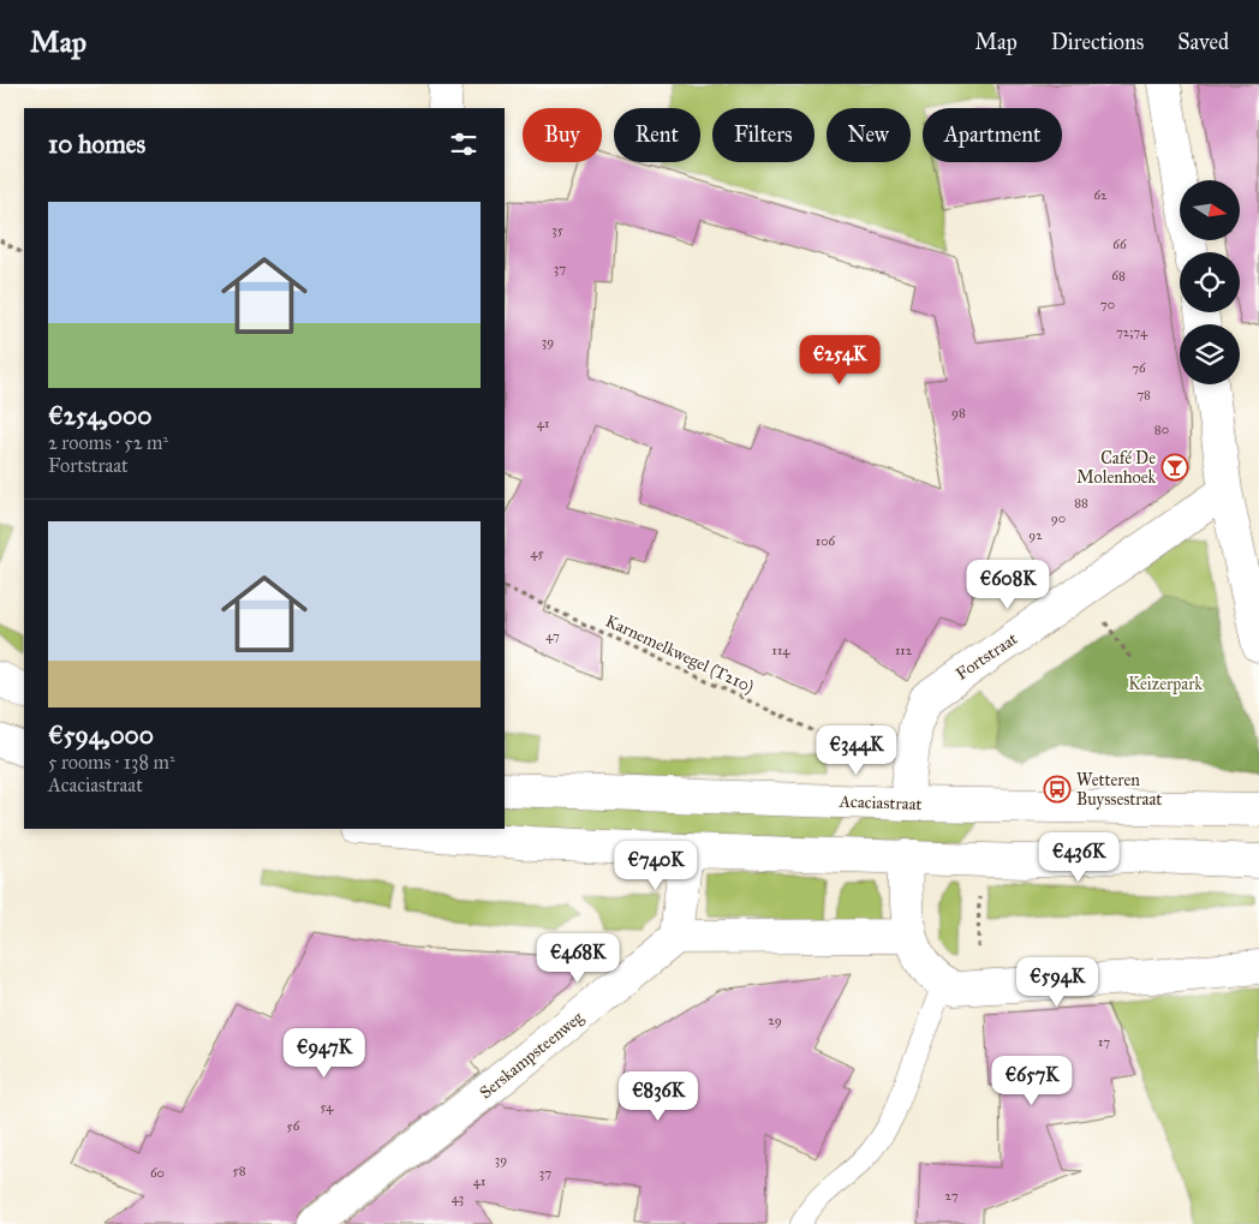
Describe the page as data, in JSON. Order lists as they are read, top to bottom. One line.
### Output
{"streets":{"street":["Fortstraat","Acaciastraat","Serskampsteenweg"],"path":["Karnemelkwegel (T210)"]},"crossings":[["Fortstraat","Acaciastraat"]],"parks":["Keizerpark"],"places":{"bar":["Café De Molenhoek"],"bus stop":["Wetteren Buyssestraat"]},"house_numbers":["62","35","66","37","68","70","72;74","39","76","78","98","41","80","88","90","92","106","45","47","114","112","29","17","54","56","39","58","60","37","41","27","43"],"north":"right","page":{"header":"Map","nav":["Map","Directions","Saved"],"chip":["Buy","Rent","Filters","New","Apartment"],"heading":"10 homes","list":[{"name":"€254,000","note":"2 rooms · 52 m² · Fortstraat"},{"name":"€594,000","note":"5 rooms · 138 m² · Acaciastraat"}],"price":["€254K","€608K","€344K","€436K","€740K","€468K","€594K","€947K","€657K","€836K"]}}
